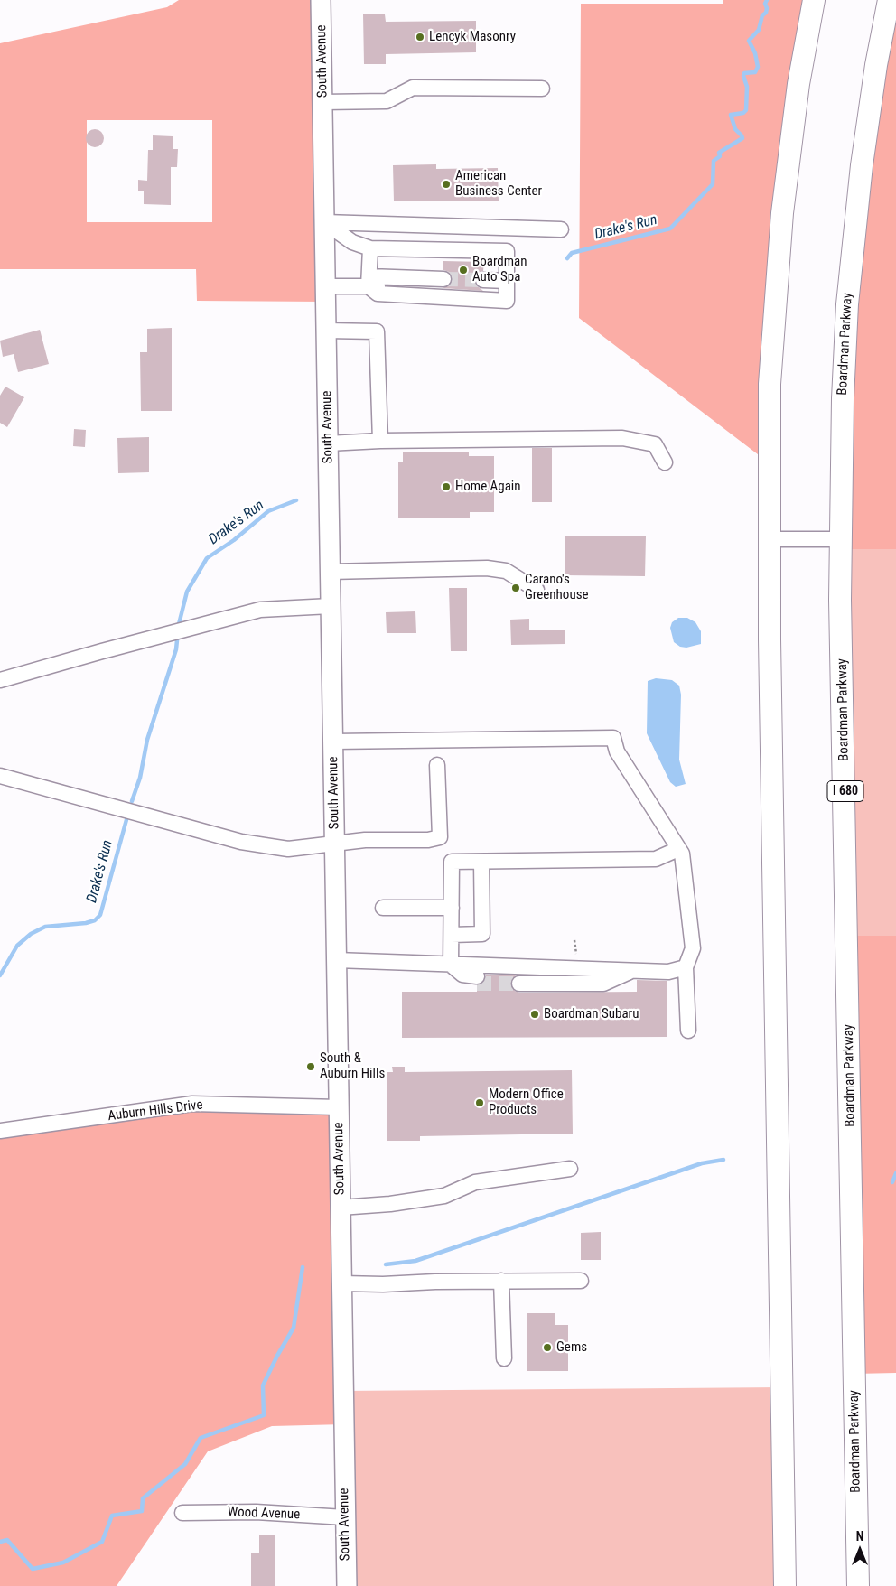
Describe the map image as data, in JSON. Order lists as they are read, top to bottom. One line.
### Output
{"streets":{"highway":["Boardman Parkway","I 680"],"main road":["South Avenue"],"street":["Auburn Hills Drive","Wood Avenue"]},"crossings":[["South Avenue","Auburn Hills Drive"],["South Avenue","Wood Avenue"]],"water":["Drake's Run"],"places":["Lencyk Masonry","American Business Center","Boardman Auto Spa","Home Again","Carano's Greenhouse","Boardman Subaru","South & Auburn Hills","Modern Office Products","Gems"],"north":"top"}
